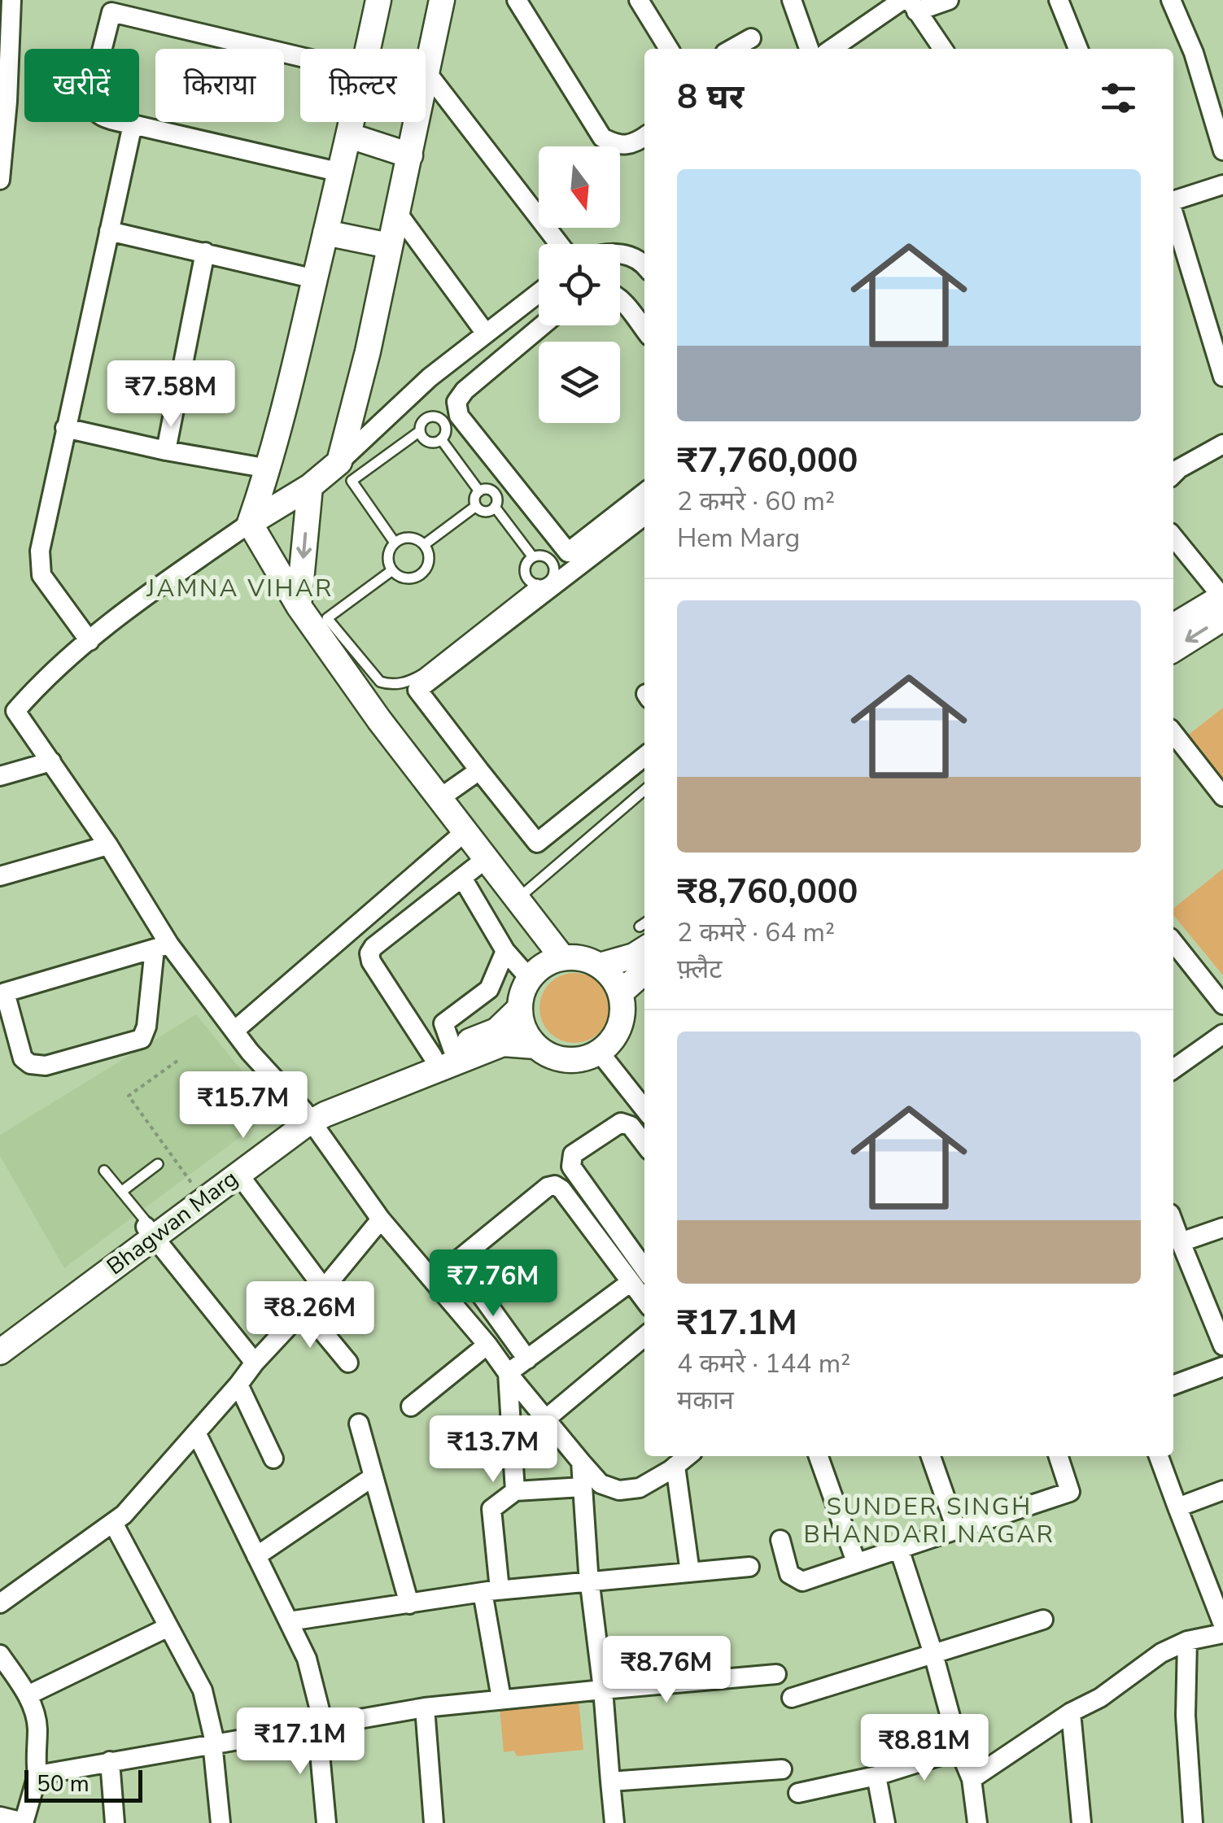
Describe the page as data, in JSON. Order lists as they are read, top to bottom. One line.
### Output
{"streets":{"street":["Bhagwan Marg"]},"districts":["JAMNA VIHAR","SUNDER SINGH BHANDARI NAGAR"],"scale_bar":"50 m","north":"bottom","page":{"chip":["खरीदें","किराया","फ़िल्टर"],"heading":"8 घर","list":[{"name":"₹7,760,000","note":"2 कमरे · 60 m² · Hem Marg"},{"name":"₹8,760,000","note":"2 कमरे · 64 m² · फ़्लैट"},{"name":"₹17.1M","note":"4 कमरे · 144 m² · मकान"}],"price":["₹7.58M","₹15.7M","₹7.76M","₹8.26M","₹13.7M","₹8.76M","₹17.1M","₹8.81M"],"scale":"50 m"}}
